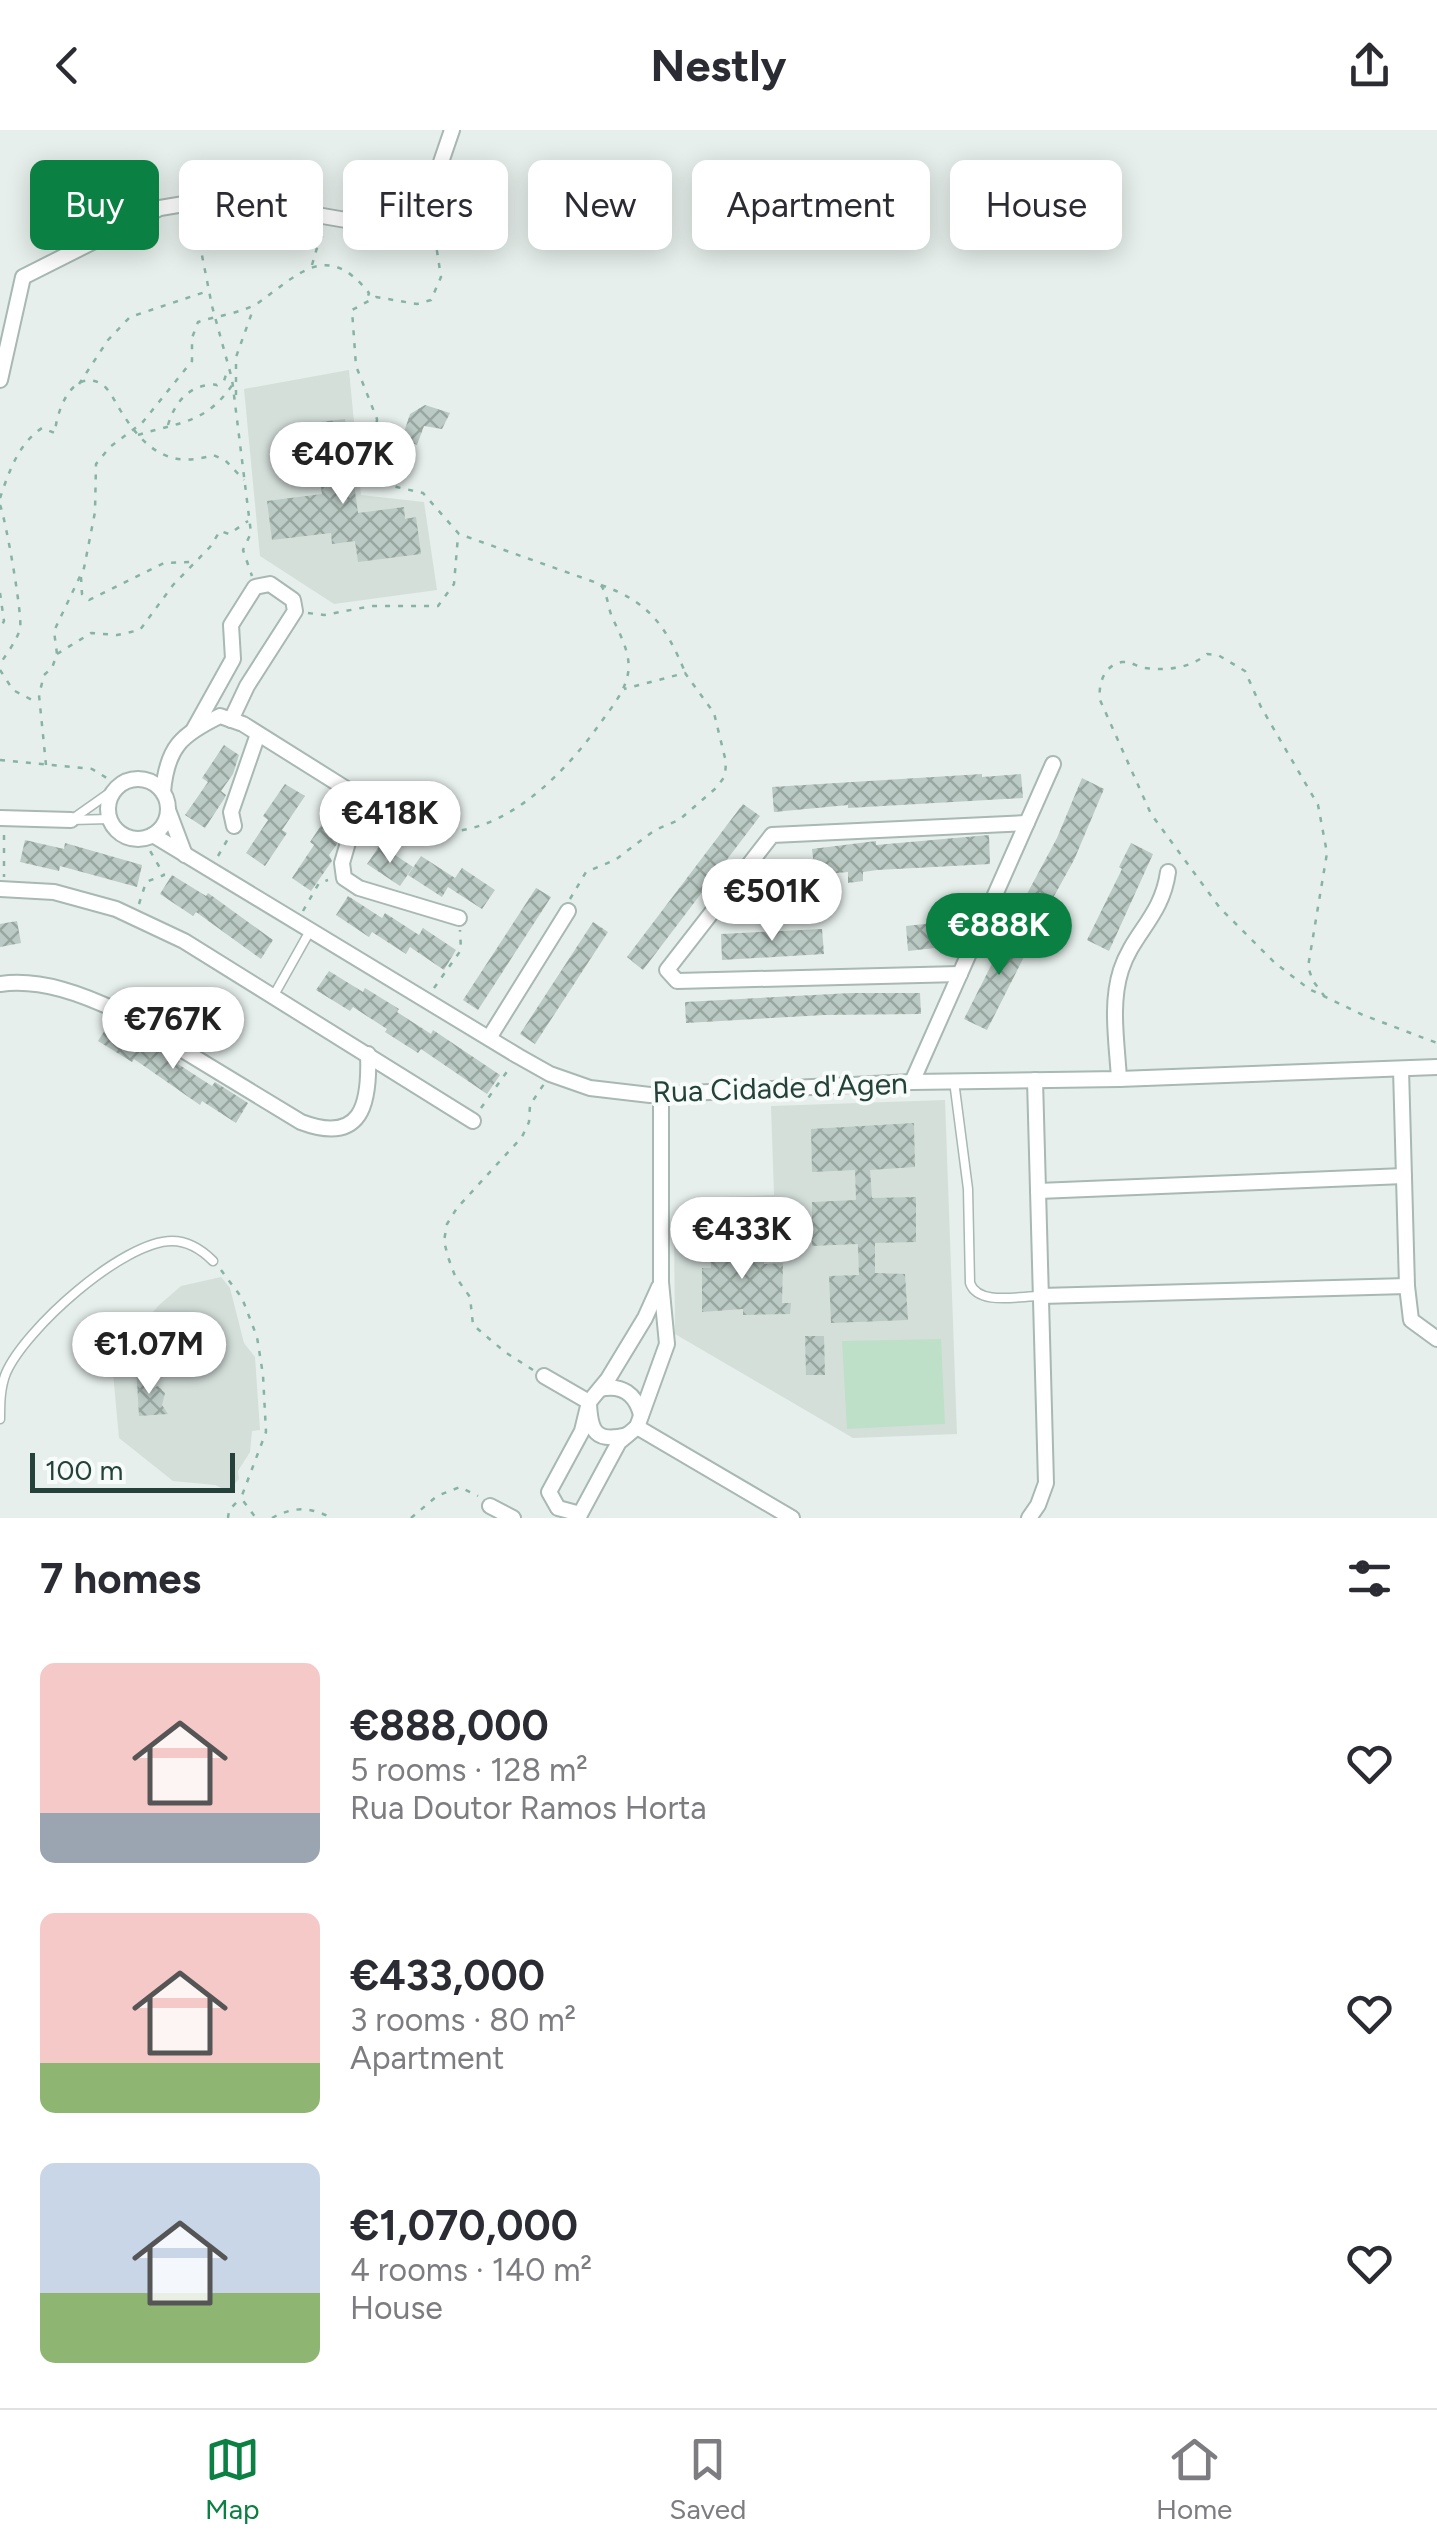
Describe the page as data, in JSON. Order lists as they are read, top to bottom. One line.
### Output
{"streets":{"street":["Rua Cidade d'Agen"]},"scale_bar":"100 m","page":{"header":"Nestly","chip":["Buy","Rent","Filters","New","Apartment","House"],"price":["€407K","€418K","€501K","€888K","€767K","€433K","€1.07M"],"scale":"100 m","heading":"7 homes","list":[{"name":"€888,000","note":"5 rooms · 128 m² · Rua Doutor Ramos Horta"},{"name":"€433,000","note":"3 rooms · 80 m² · Apartment"},{"name":"€1,070,000","note":"4 rooms · 140 m² · House"}],"tabs":["Map","Saved","Home"]}}
